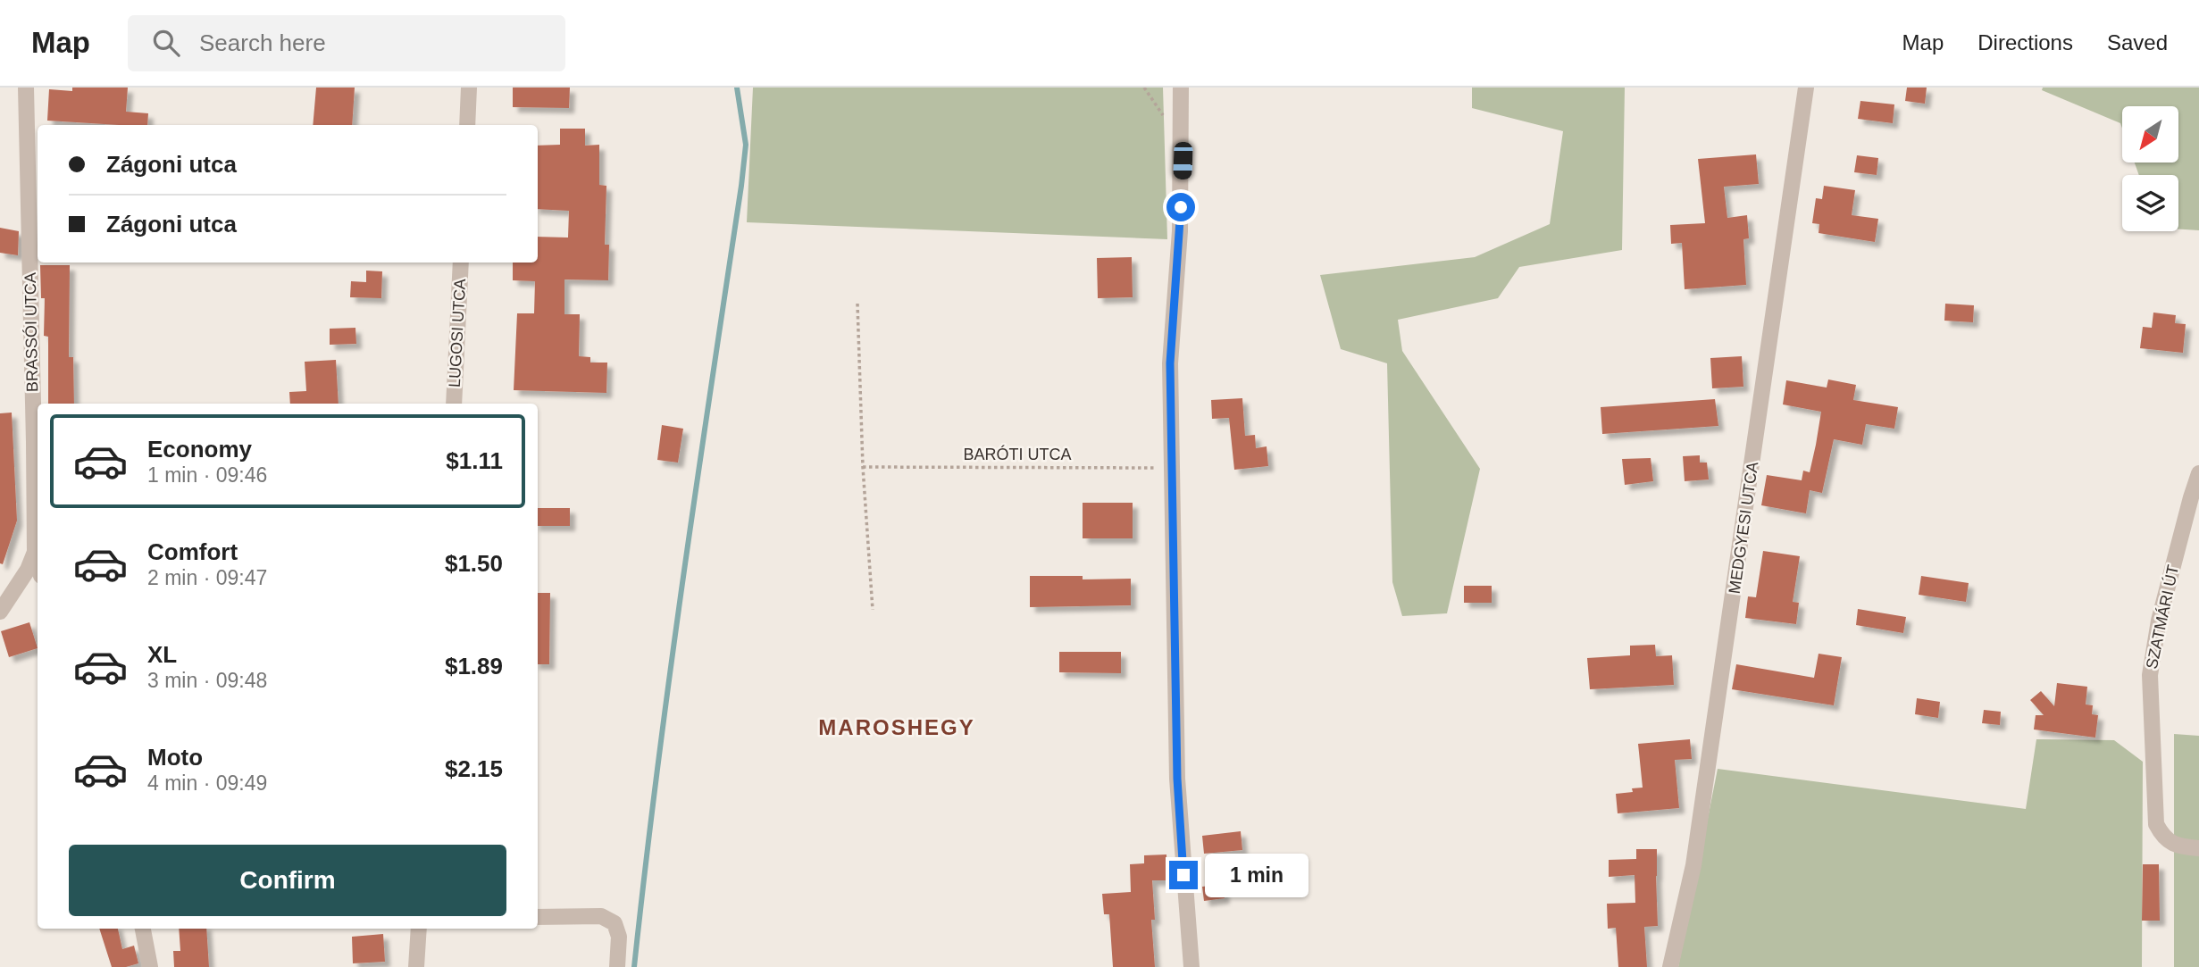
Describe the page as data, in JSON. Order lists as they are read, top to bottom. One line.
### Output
{"streets":{"street":["BRASSÓI UTCA","LUGOSI UTCA","MEDGYESI UTCA","SZATMÁRI ÚT"],"path":["BARÓTI UTCA"]},"districts":["MAROSHEGY"],"north":"bottom left","page":{"header":"Map","search":"Search here","nav":["Map","Directions","Saved"],"banner":["Zágoni utca","Zágoni utca"],"list":[{"name":"Economy","note":"1 min · 09:46","value":"$1.11"},{"name":"Comfort","note":"2 min · 09:47","value":"$1.50"},{"name":"XL","note":"3 min · 09:48","value":"$1.89"},{"name":"Moto","note":"4 min · 09:49","value":"$2.15"}],"buttons":"Confirm","bubble":"1 min"}}
